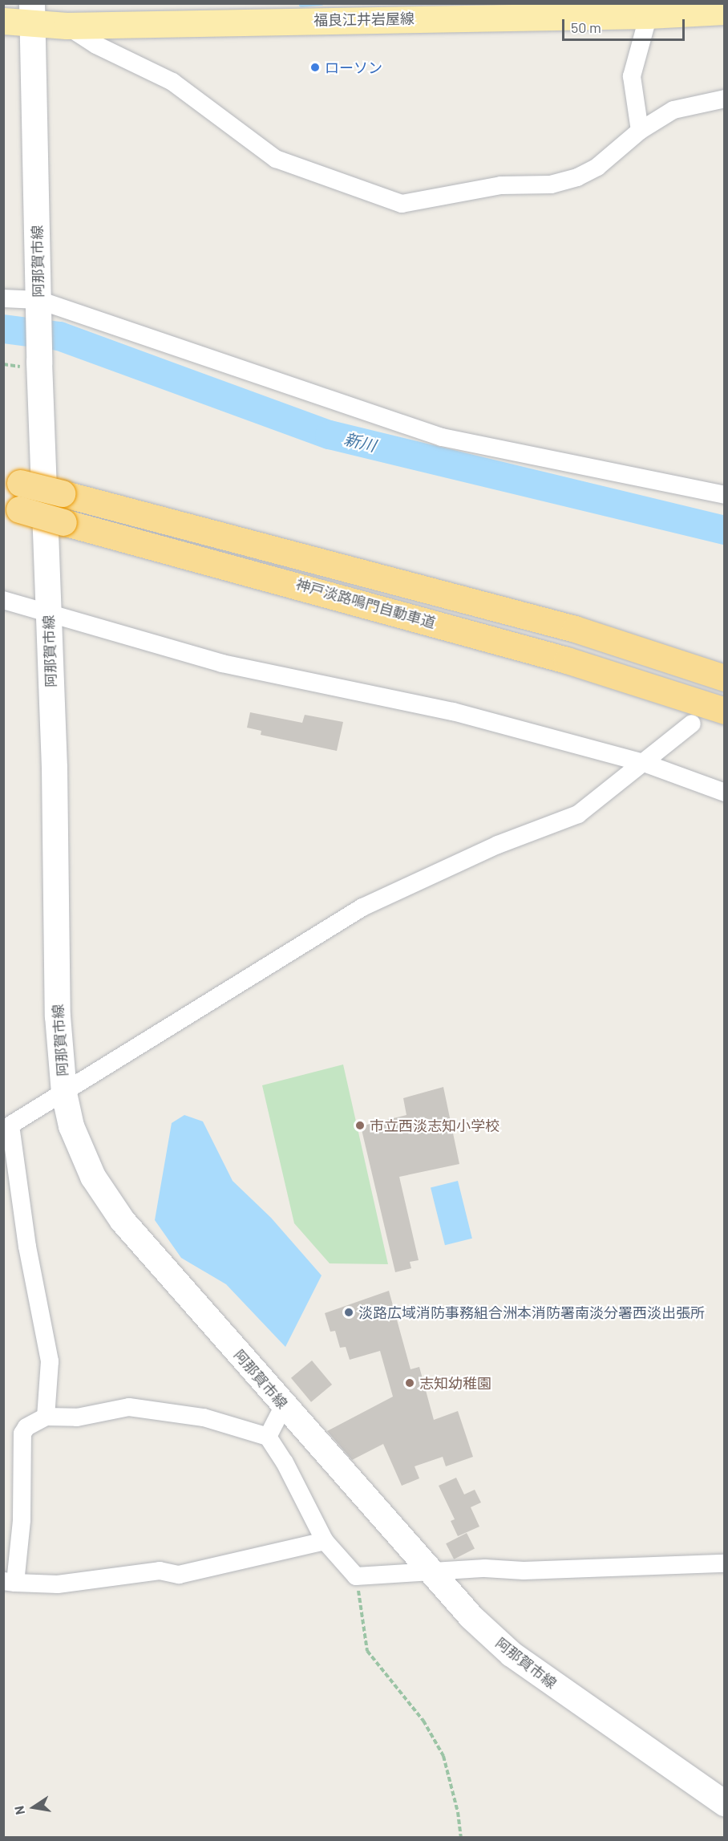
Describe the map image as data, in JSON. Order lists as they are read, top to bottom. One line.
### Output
{"streets":{"highway":["神戸淡路鳴門自動車道"],"main road":["福良江井岩屋線","阿那賀市線"]},"crossings":[["福良江井岩屋線","阿那賀市線"]],"water":["新川"],"places":["ローソン","市立西淡志知小学校","淡路広域消防事務組合洲本消防署南淡分署西淡出張所","志知幼稚園"],"scale_bar":"50 m","north":"left"}
